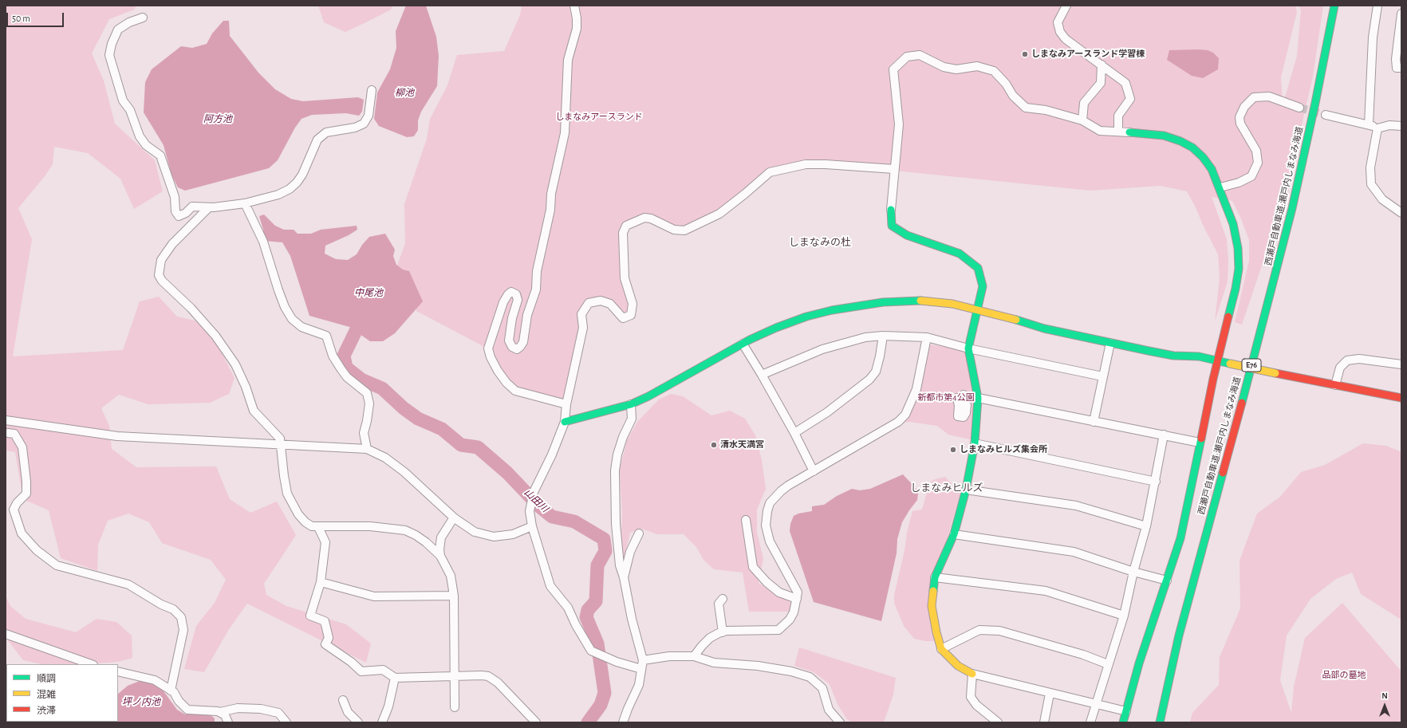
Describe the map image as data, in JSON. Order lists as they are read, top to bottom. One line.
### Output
{"streets":{"main road":["西瀬戸自動車道;瀬戸内しまなみ海道","E76"]},"districts":["しまなみの杜","しまなみヒルズ"],"water":["柳池","阿方池","中尾池","山田川","坪ノ内池"],"parks":["しまなみアースランド","新都市第4公園","品部の墓地"],"places":["しまなみアースランド学習棟","清水天満宮","しまなみヒルズ集会所"],"legend":["順調","混雑","渋滞"],"scale_bar":"50 m","north":"top"}
